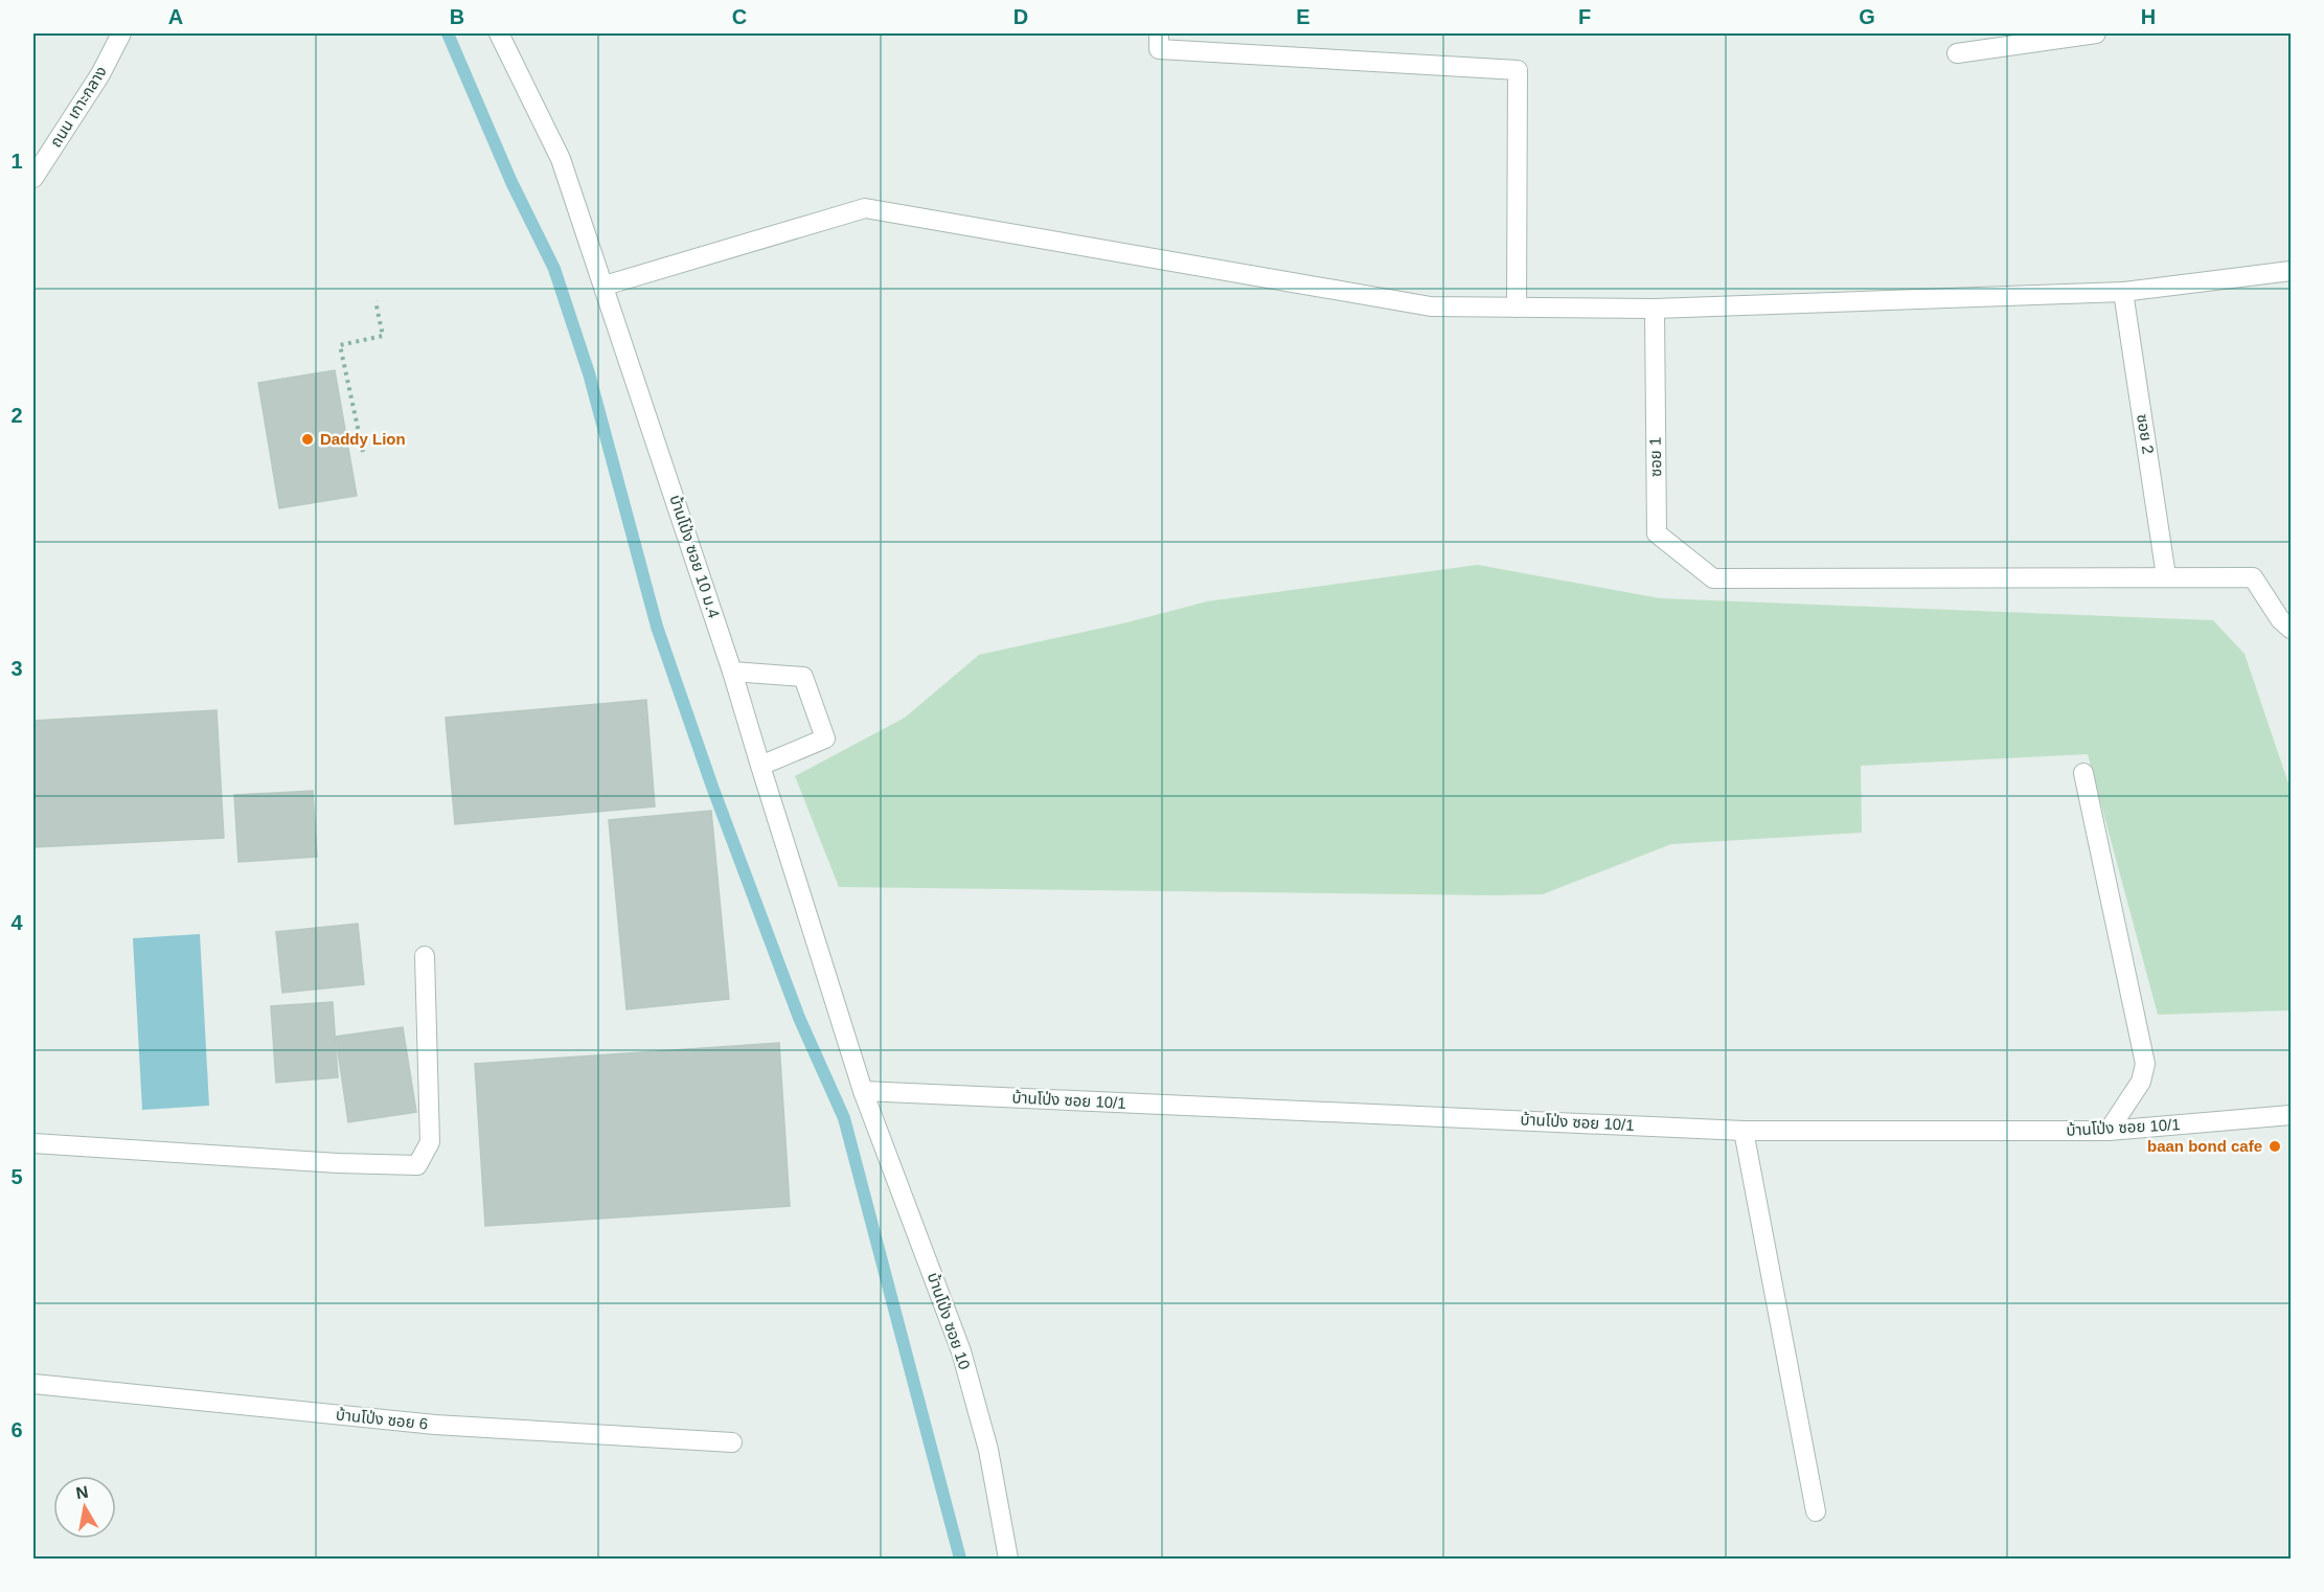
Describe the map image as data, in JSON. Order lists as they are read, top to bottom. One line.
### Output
{"streets":{"street":["ถนน เกาะกลาง","ซอย 2","ซอย 1","บ้านโป่ง ซอย 10 ม.4","บ้านโป่ง ซอย 10/1","บ้านโป่ง ซอย 10","บ้านโป่ง ซอย 6"]},"crossings":[["ซอย 2","ซอย 1"],["บ้านโป่ง ซอย 10 ม.4","บ้านโป่ง ซอย 10/1"],["บ้านโป่ง ซอย 10 ม.4","บ้านโป่ง ซอย 10"],["บ้านโป่ง ซอย 10/1","บ้านโป่ง ซอย 10"]],"places":["Daddy Lion","baan bond cafe"],"north":"top","grid":{"columns":["A","B","C","D","E","F","G","H"],"rows":["1","2","3","4","5","6"]}}
